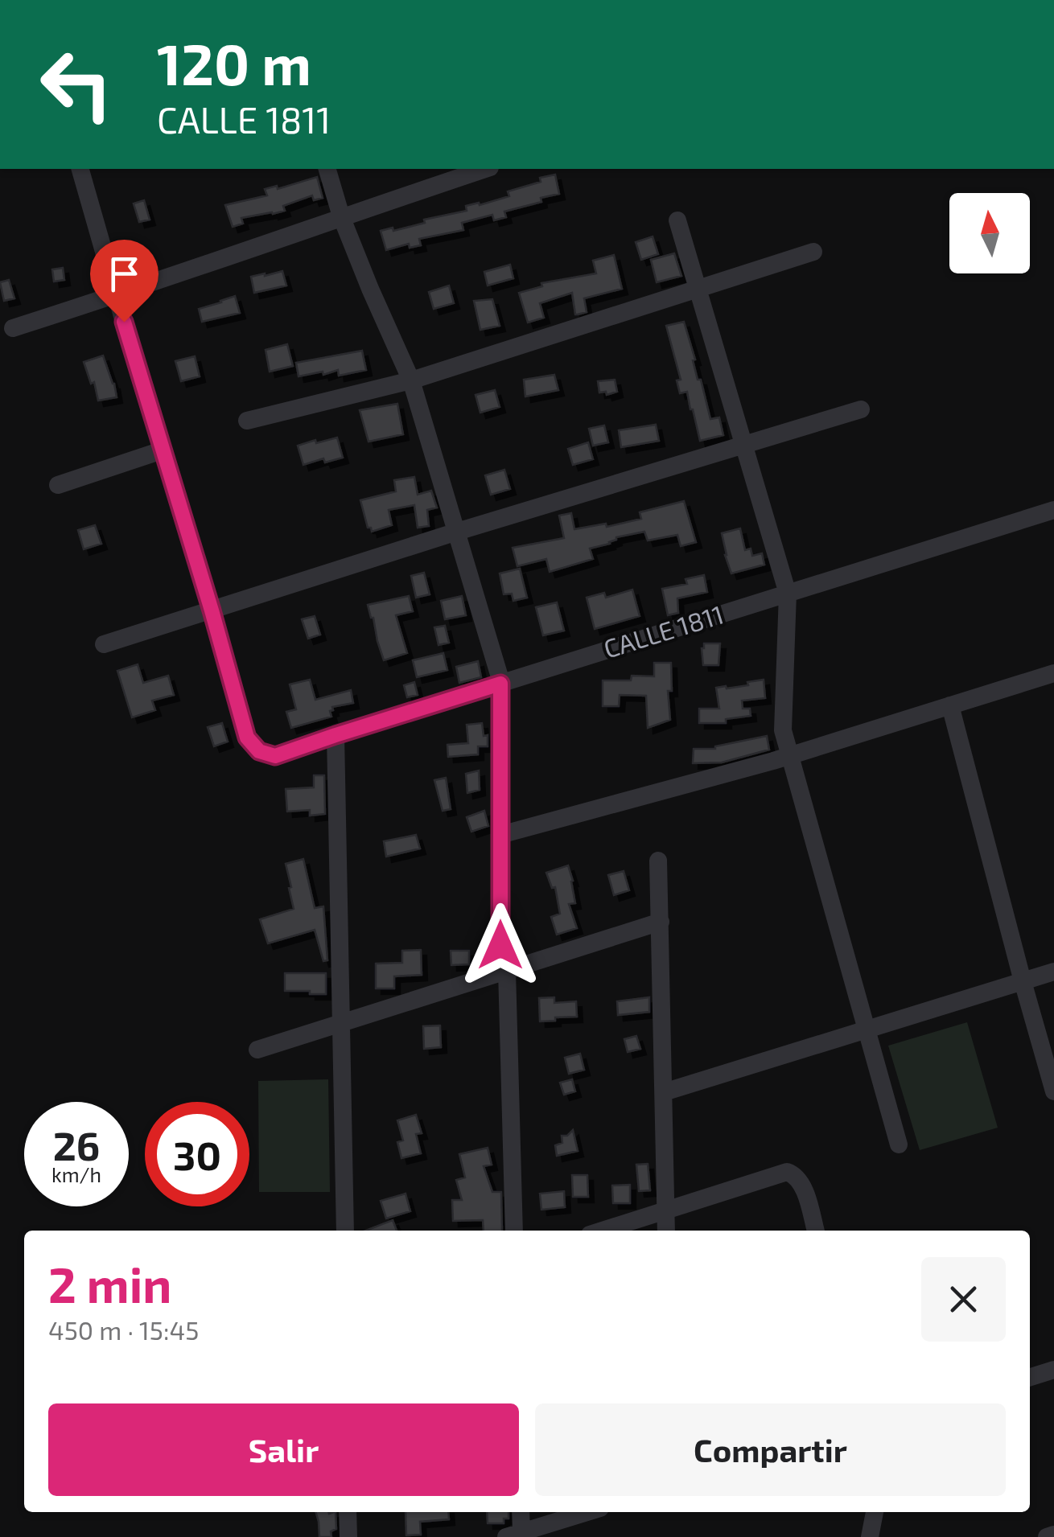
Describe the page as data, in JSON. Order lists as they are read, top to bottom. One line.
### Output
{"streets":{"street":["CALLE 1811"]},"north":"top","page":{"turn":["120 m","CALLE 1811"],"speed":"26 km/h","limit":"30","heading":["2 min","450 m · 15:45"],"buttons":["Salir","Compartir"]}}
